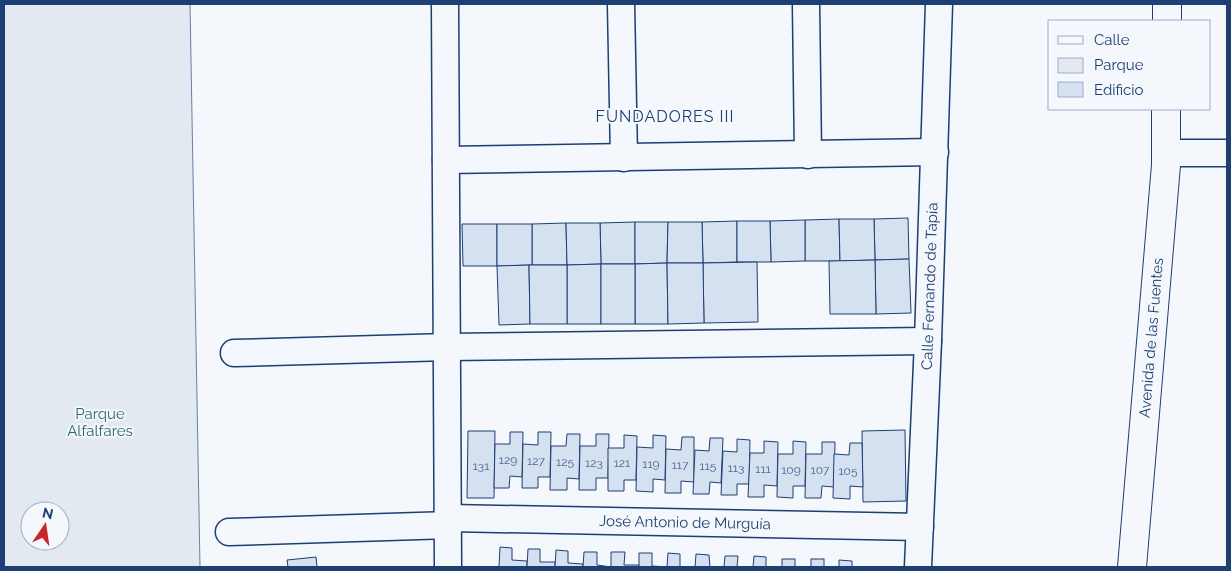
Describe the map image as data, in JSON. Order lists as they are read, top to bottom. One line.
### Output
{"streets":{"main road":["Avenida de las Fuentes"],"street":["Calle Fernando de Tapía","José Antonio de Murguía"]},"crossings":[["Calle Fernando de Tapía","José Antonio de Murguía"]],"districts":["FUNDADORES III"],"parks":["Parque Alfalfares"],"house_numbers":["129","127","125","123","121","119","117","131","115","113","111","109","107","105"],"legend":["Calle","Parque","Edificio"],"north":"top"}
